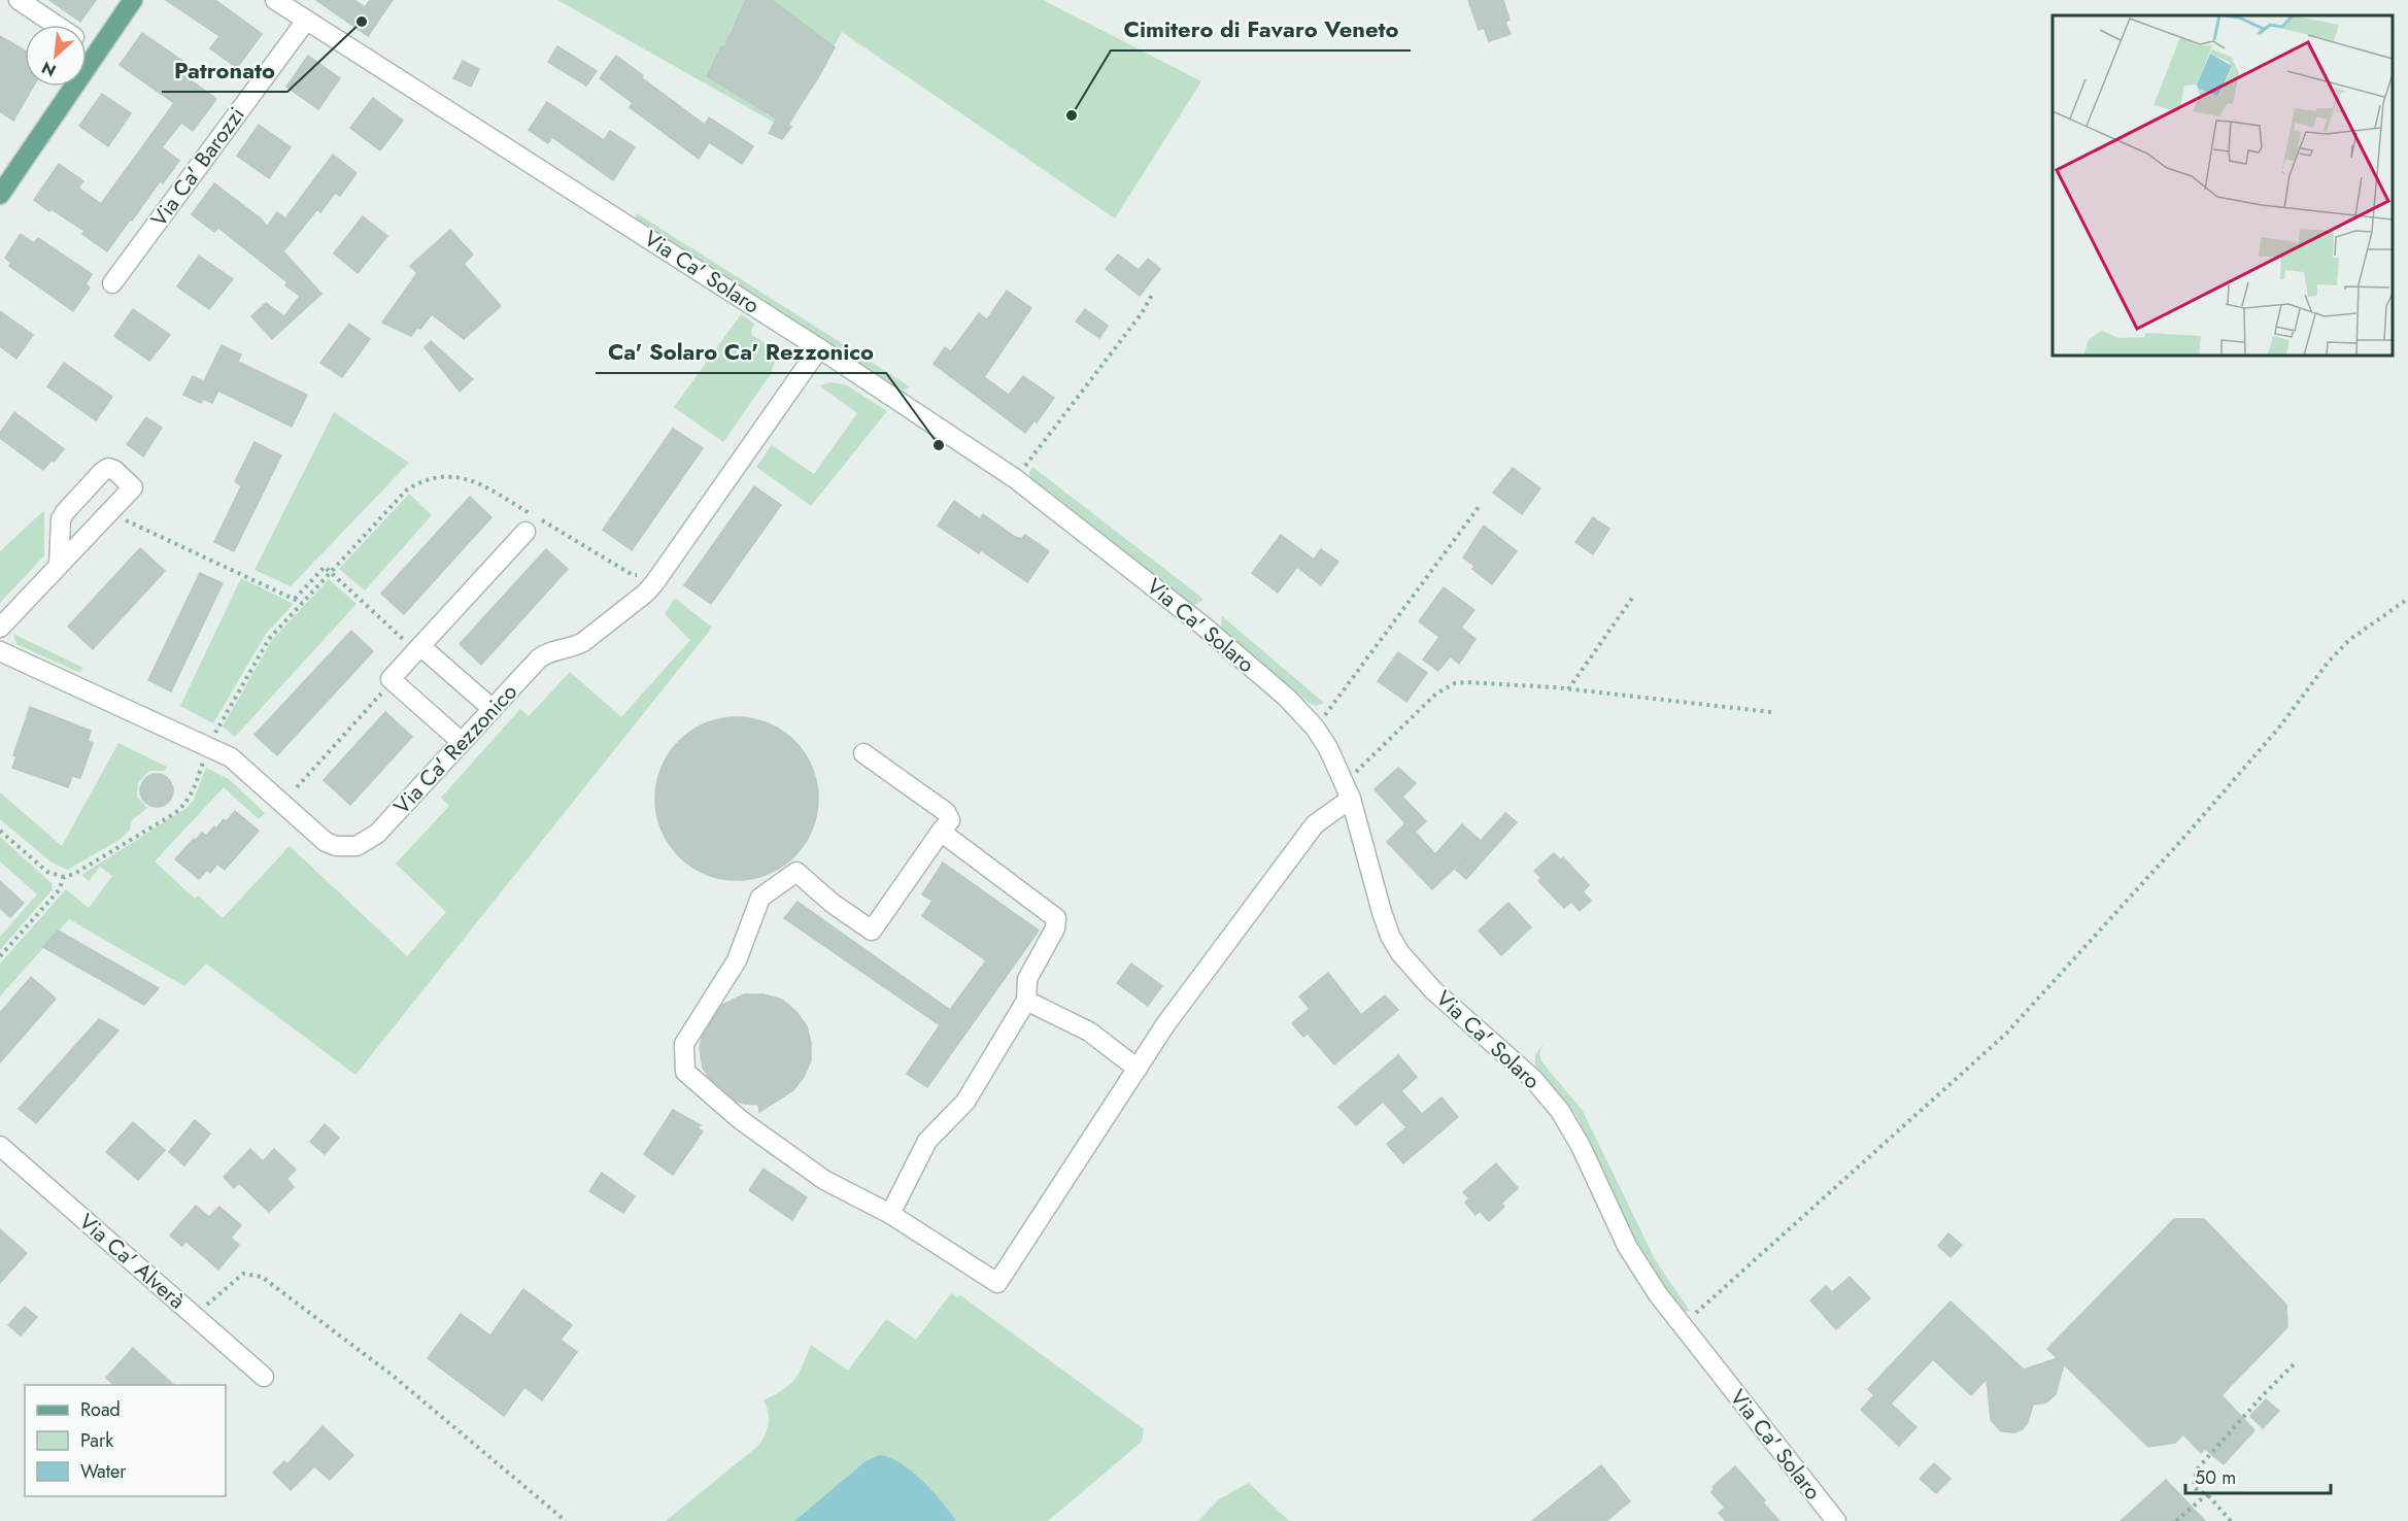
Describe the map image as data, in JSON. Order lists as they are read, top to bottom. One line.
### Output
{"streets":{"street":["Via Ca' Barozzi","Via Ca' Solaro","Via Ca' Rezzonico","Via Ca' Alverà"]},"crossings":[["Via Ca' Barozzi","Via Ca' Solaro"],["Via Ca' Solaro","Via Ca' Rezzonico"]],"places":["Patronato","Cimitero di Favaro Veneto","Ca' Solaro Ca' Rezzonico"],"legend":["Road","Park","Water"],"scale_bar":"50 m","north":"bottom left"}
